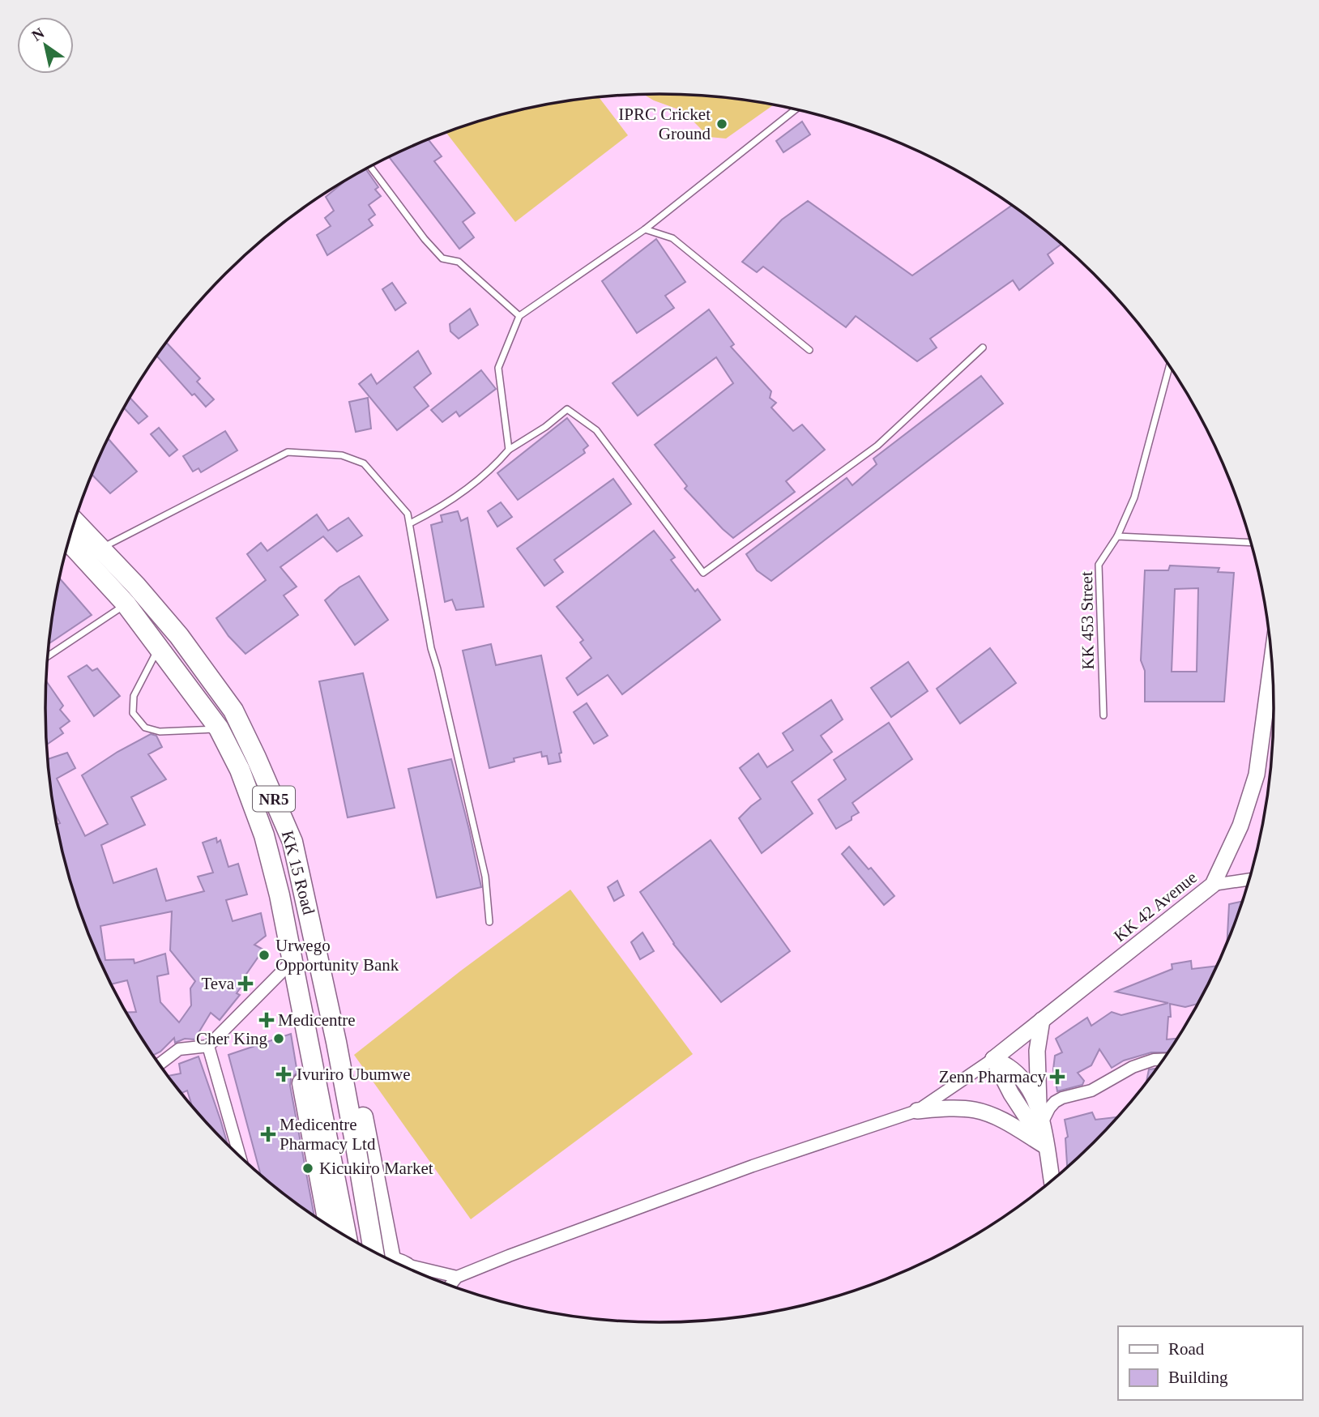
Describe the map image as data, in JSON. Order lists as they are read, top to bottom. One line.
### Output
{"streets":{"highway":["NR5","KK 15 Road"],"main road":["KK 42 Avenue"],"lane":["KK 453 Street"]},"places":{"other":["IPRC Cricket Ground","Urwego Opportunity Bank","Cher King","Kicukiro Market"],"health":["Teva","Medicentre","Ivuriro Ubumwe","Zenn Pharmacy","Medicentre Pharmacy Ltd"]},"legend":["Road","Building"],"north":"top left"}
